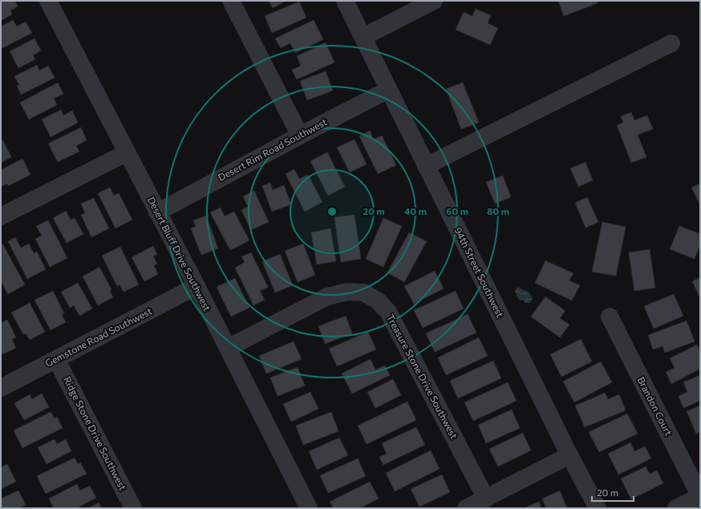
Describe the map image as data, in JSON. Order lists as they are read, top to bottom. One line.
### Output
{"streets":{"street":["Desert Rim Road Southwest","Desert Bluff Drive Southwest","94th Street Southwest","Gemstone Road Southwest","Treasure Stone Drive Southwest","Brandon Court","Ridge Stone Drive Southwest"]},"crossings":[["Desert Rim Road Southwest","Desert Bluff Drive Southwest"],["Desert Rim Road Southwest","94th Street Southwest"],["Desert Bluff Drive Southwest","Gemstone Road Southwest"],["Desert Bluff Drive Southwest","Treasure Stone Drive Southwest"],["Gemstone Road Southwest","Ridge Stone Drive Southwest"]],"scale_bar":"20 m","rings":["20 m","40 m","60 m","80 m"]}
